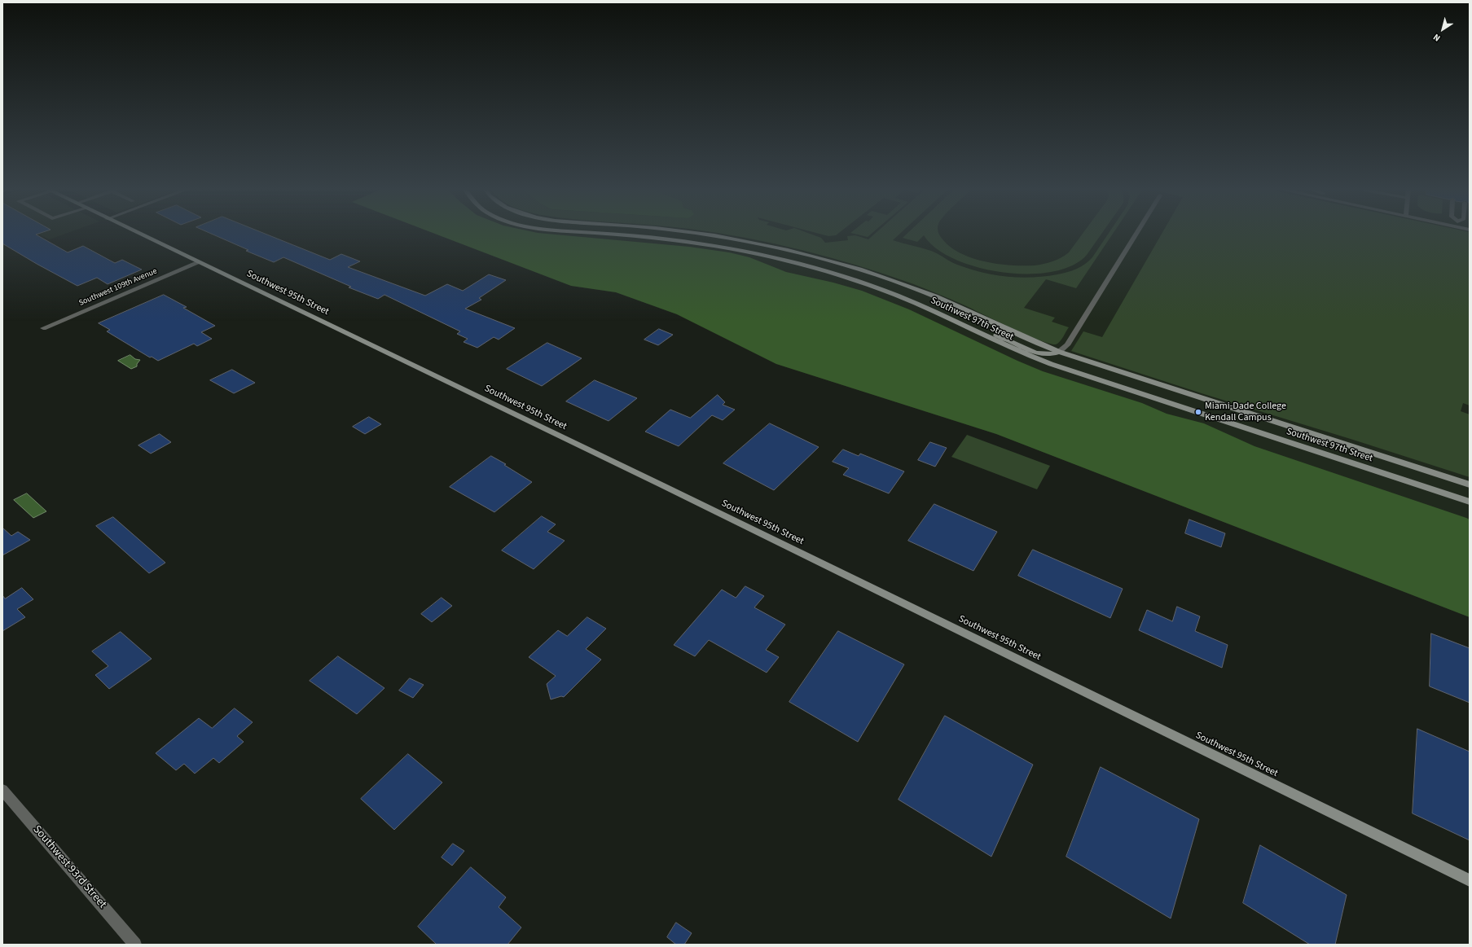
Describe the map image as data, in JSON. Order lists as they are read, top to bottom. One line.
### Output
{"streets":{"street":["Southwest 109th Avenue","Southwest 95th Street","Southwest 97th Street","Southwest 93rd Street"]},"crossings":[["Southwest 109th Avenue","Southwest 95th Street"]],"places":["Miami-Dade College Kendall Campus"],"north":"bottom left"}
